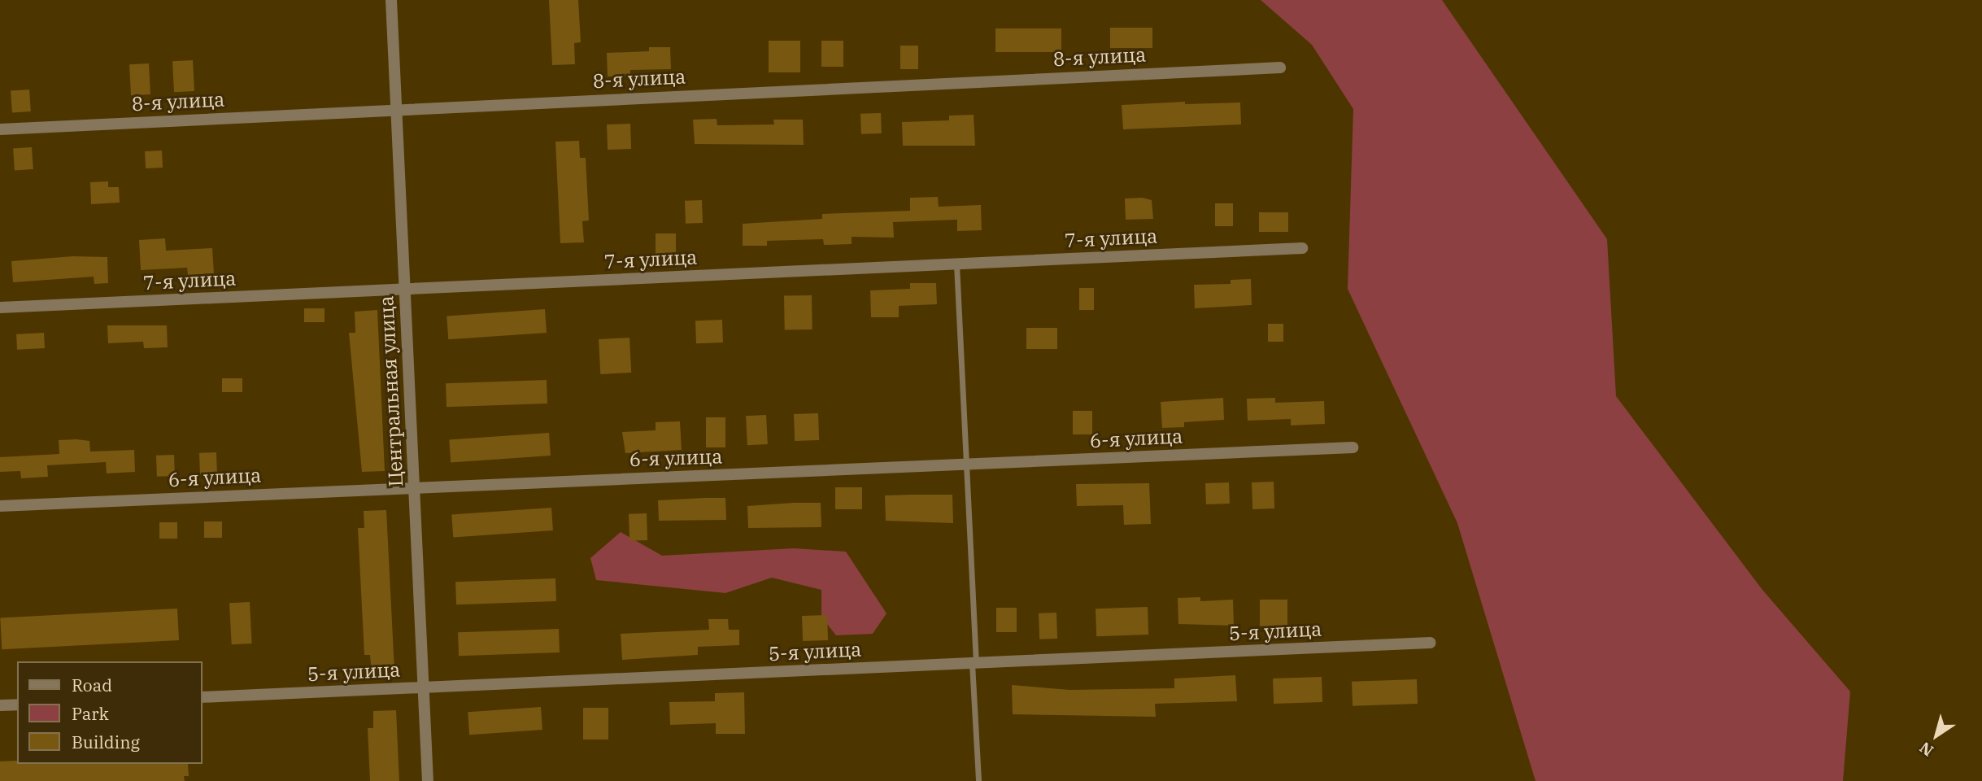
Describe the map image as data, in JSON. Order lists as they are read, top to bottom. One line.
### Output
{"streets":{"street":["8-я улица","7-я улица","Центральная улица","6-я улица","5-я улица"]},"crossings":[["8-я улица","Центральная улица"],["7-я улица","Центральная улица"],["Центральная улица","6-я улица"],["Центральная улица","5-я улица"]],"legend":["Road","Park","Building"],"north":"bottom left"}
